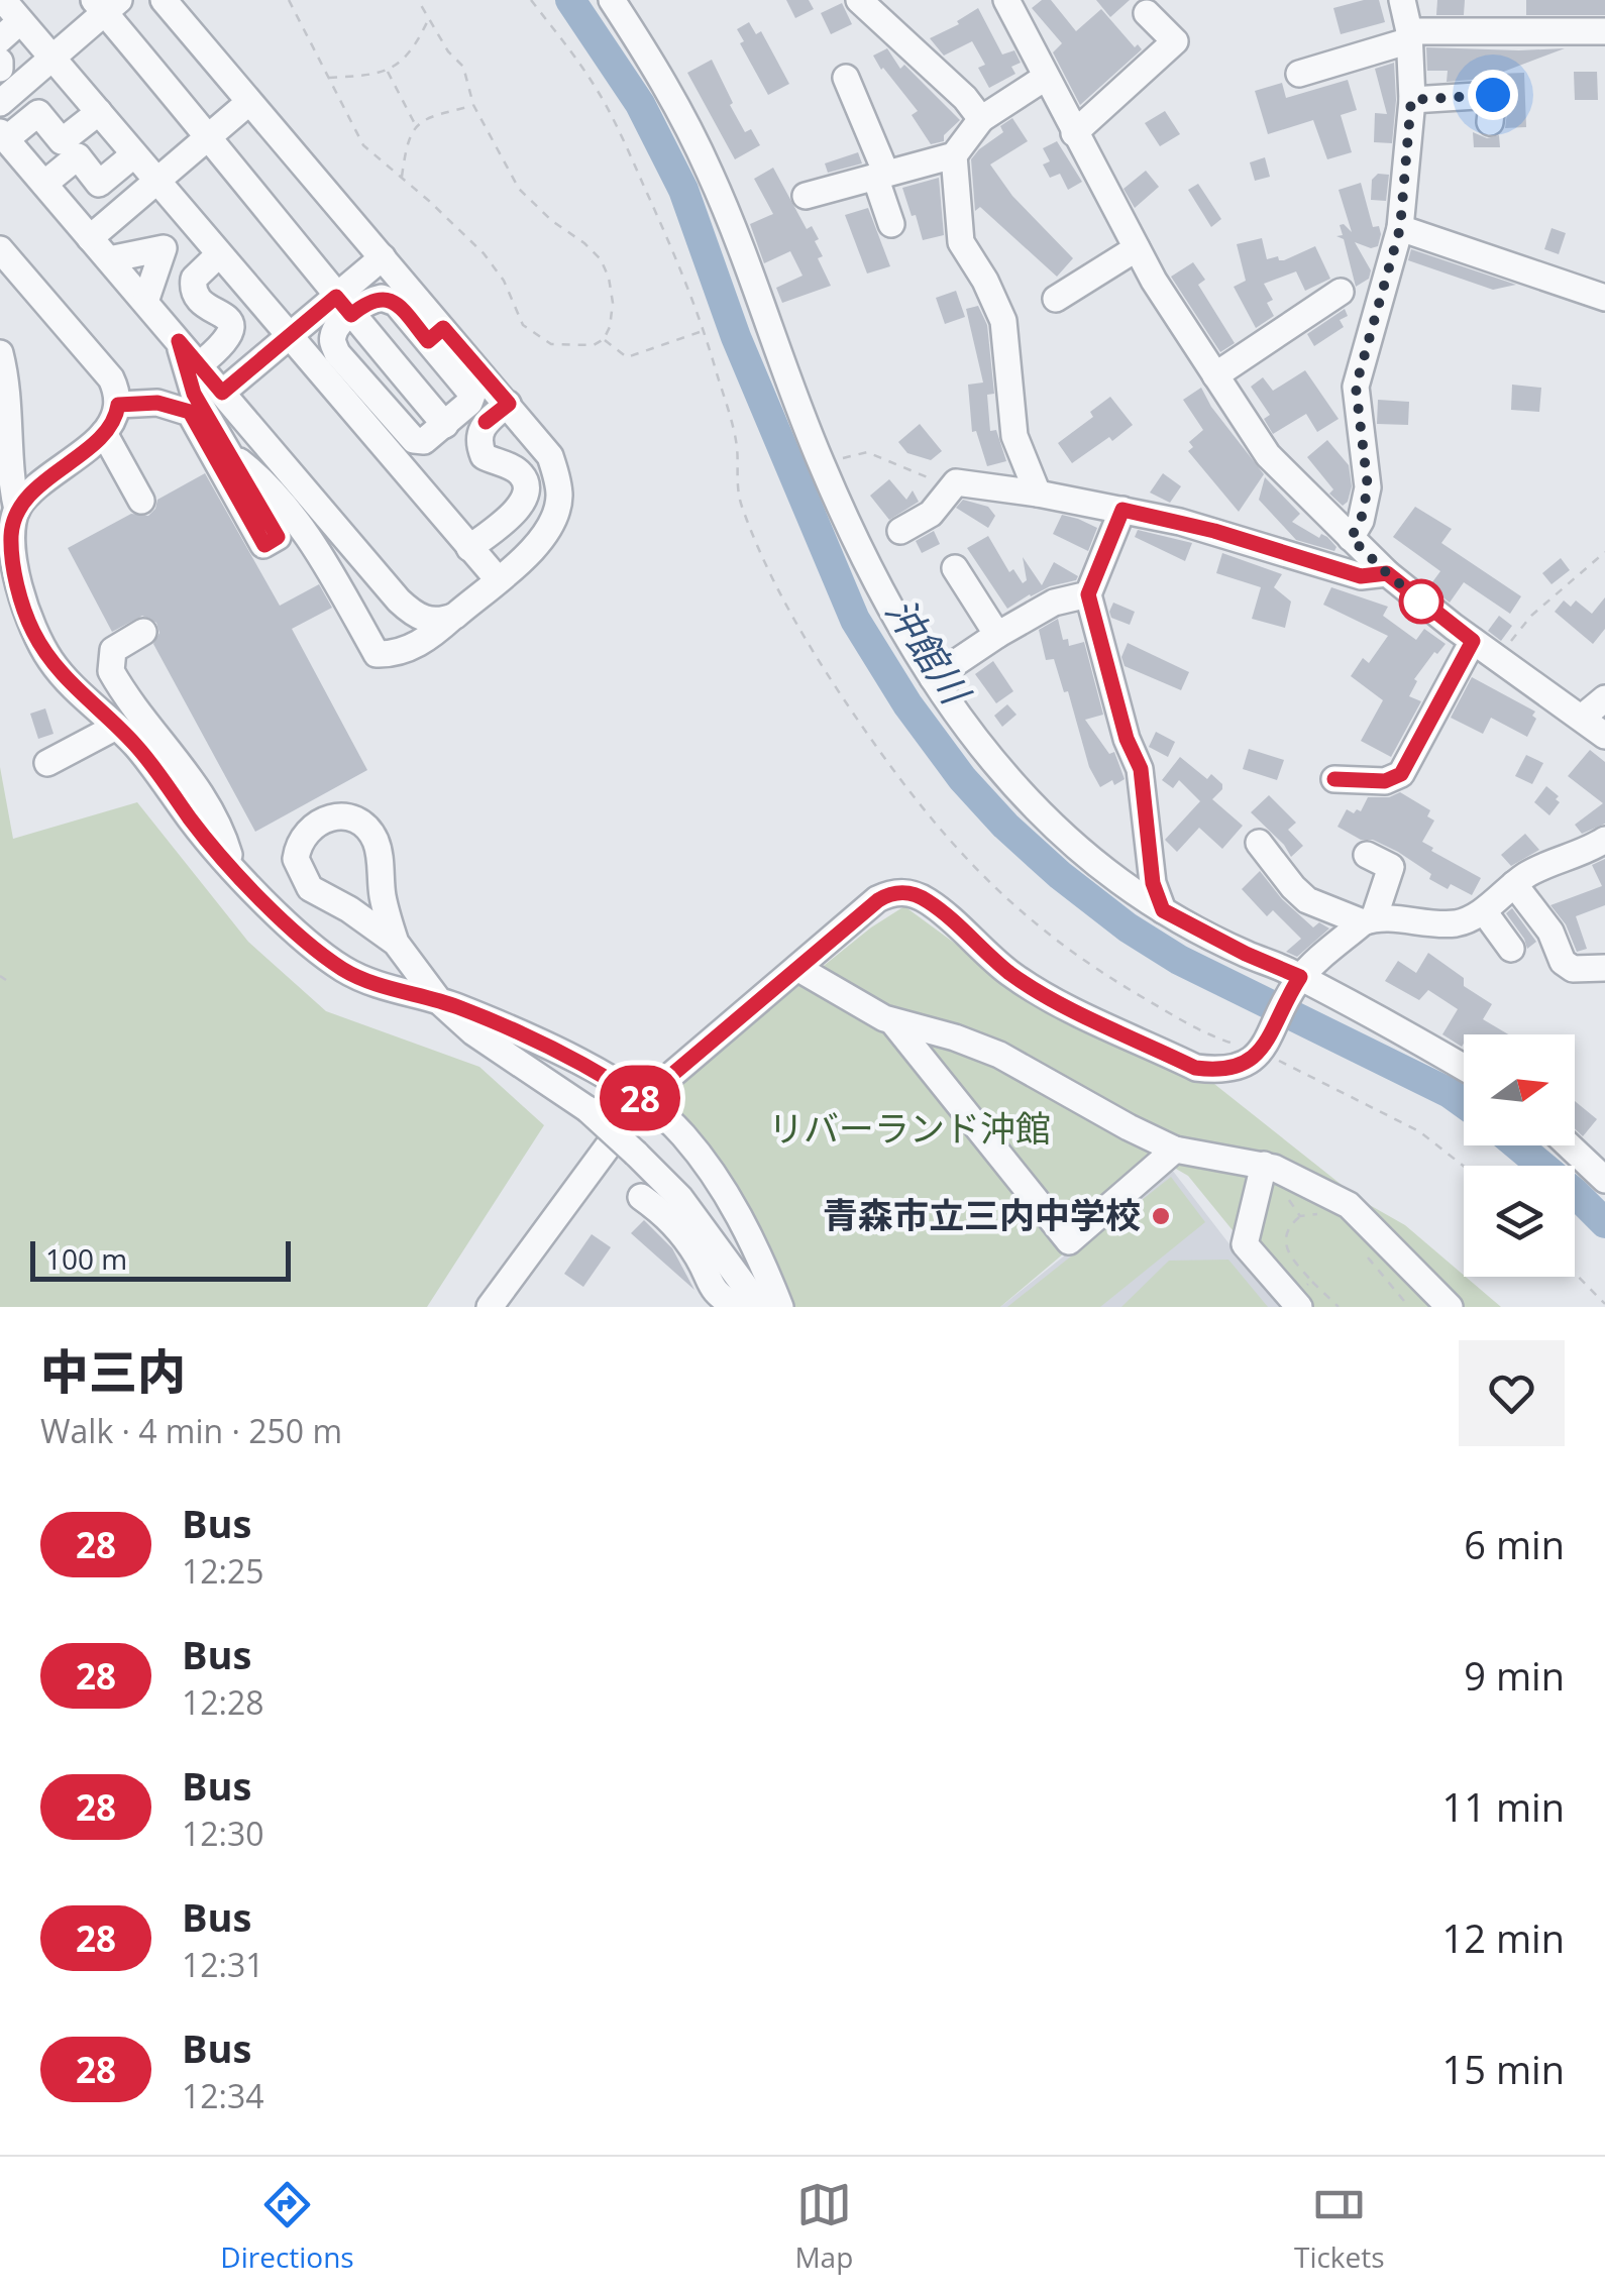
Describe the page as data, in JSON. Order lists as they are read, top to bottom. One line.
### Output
{"water":["沖館川"],"parks":["リバーランド沖館"],"places":["青森市立三内中学校"],"lines":["bus line 28"],"scale_bar":"100 m","north":"right","page":{"on_map":"28","scale":"100 m","heading":["中三内","Walk · 4 min · 250 m"],"list":[{"mark":"28","name":"Bus","note":"12:25","value":"6 min"},{"mark":"28","name":"Bus","note":"12:28","value":"9 min"},{"mark":"28","name":"Bus","note":"12:30","value":"11 min"},{"mark":"28","name":"Bus","note":"12:31","value":"12 min"},{"mark":"28","name":"Bus","note":"12:34","value":"15 min"}],"tabs":["Directions","Map","Tickets"]}}
